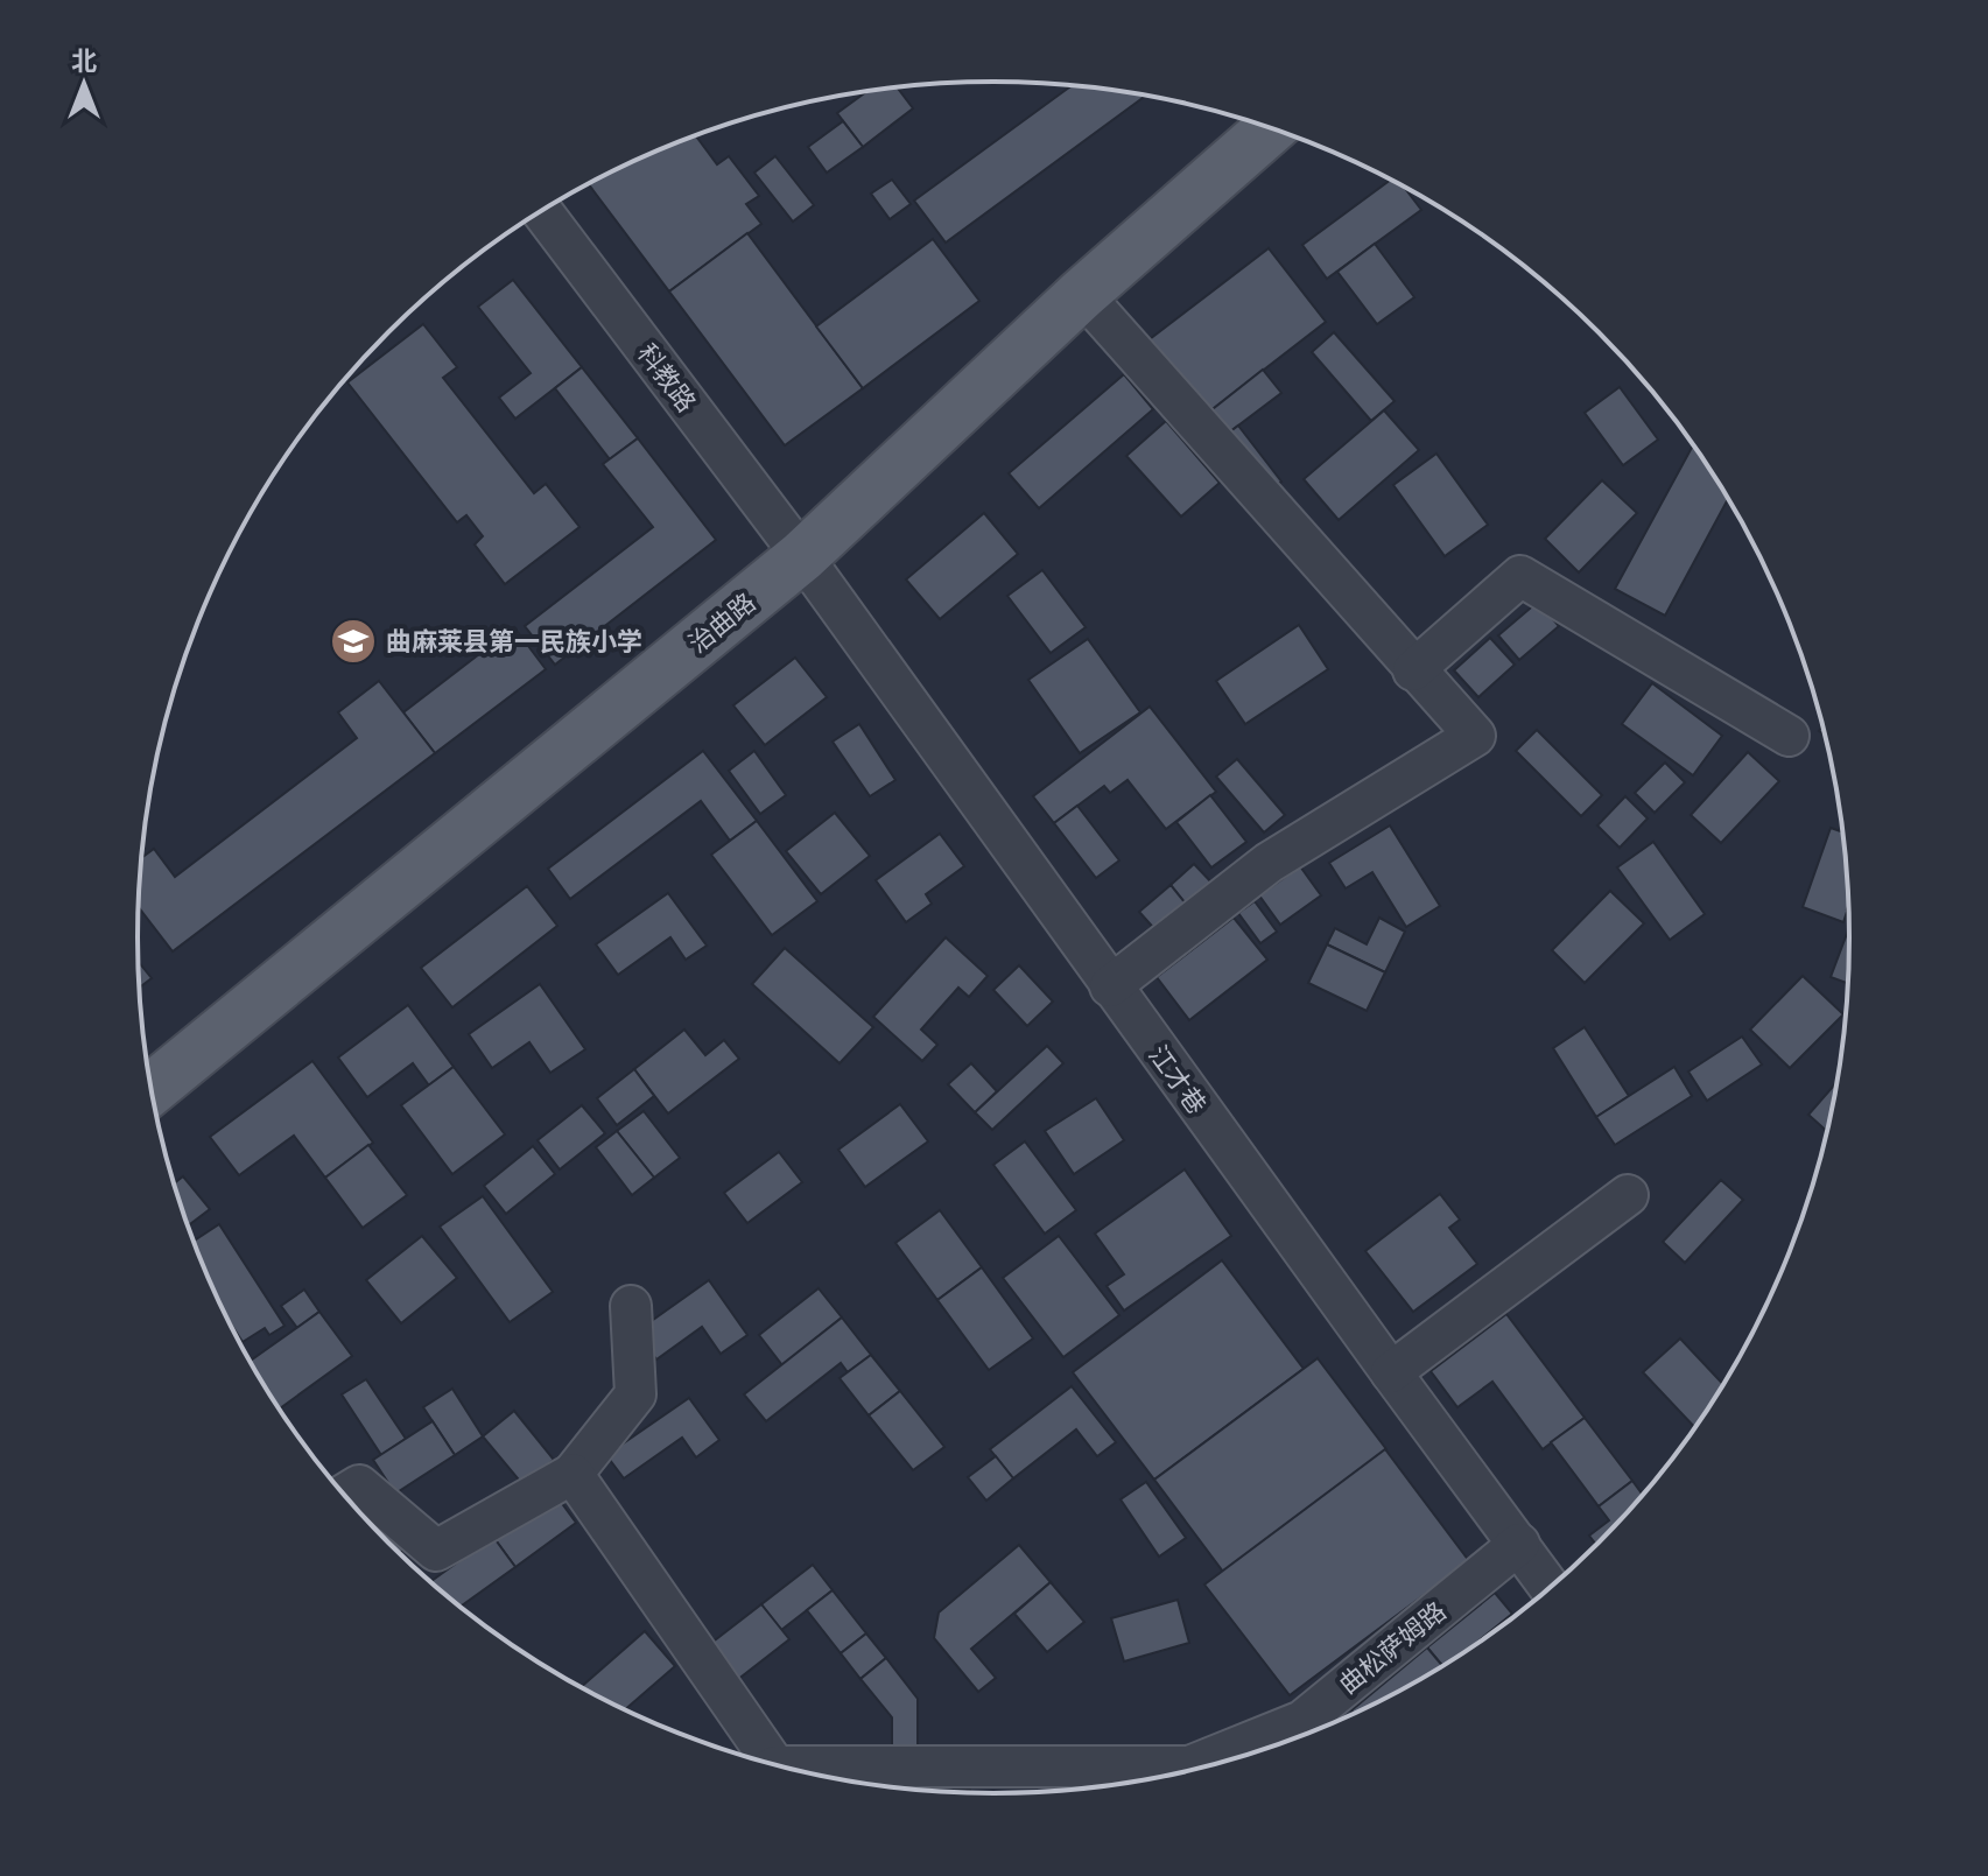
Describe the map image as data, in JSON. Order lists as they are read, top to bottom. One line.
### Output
{"streets":{"main road":["治曲路"],"street":["科教路","江才巷","曲松萨姆路"]},"crossings":[["科教路","治曲路"],["科教路","江才巷"],["治曲路","江才巷"],["江才巷","曲松萨姆路"]],"places":{"school or university":["曲麻莱县第一民族小学"]},"north":"top"}
